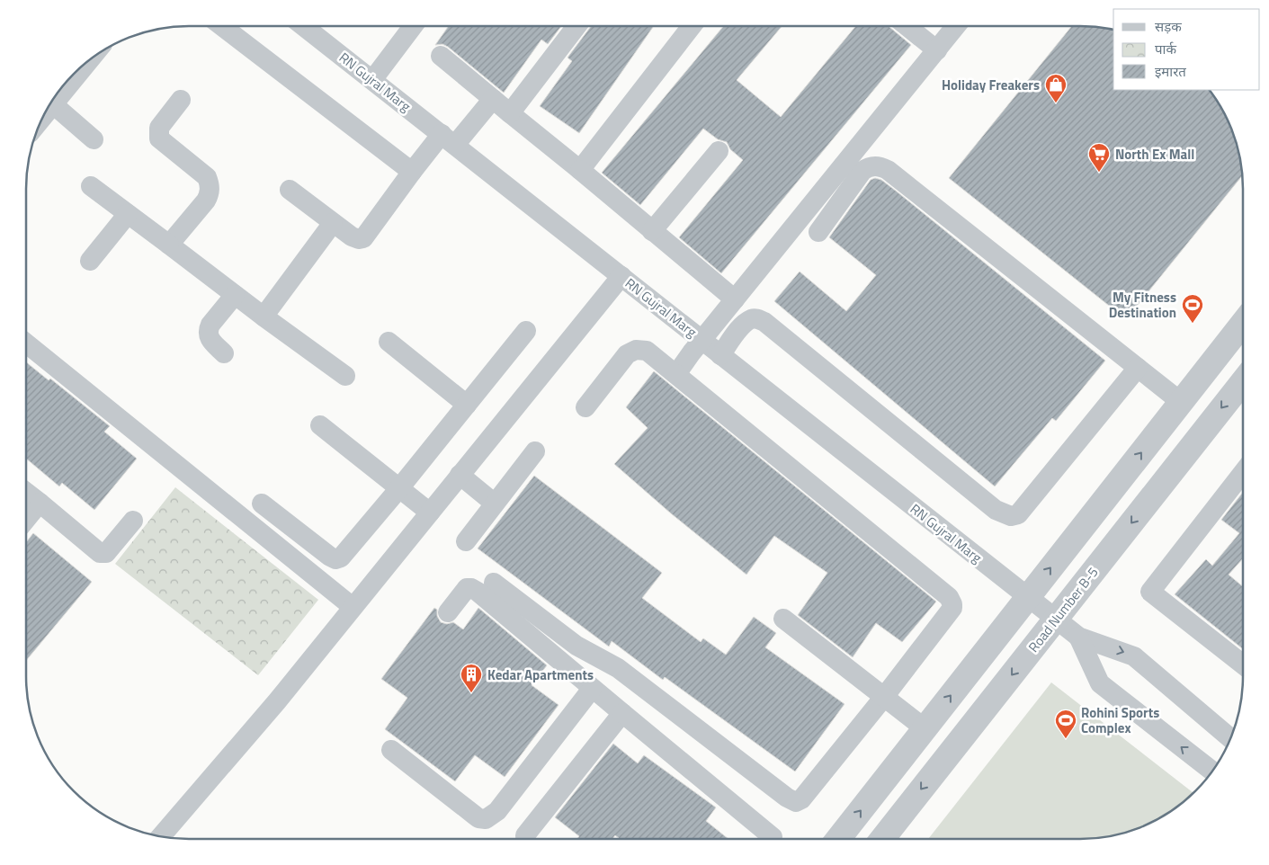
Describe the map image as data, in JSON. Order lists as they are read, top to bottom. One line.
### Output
{"streets":{"street":["RN Gujral Marg","Road Number B-5"]},"crossings":[["RN Gujral Marg","Road Number B-5"]],"places":{"shop":["Holiday Freakers"],"supermarket":["North Ex Mall"],"sports":["My Fitness Destination","Rohini Sports Complex"],"building":["Kedar Apartments"]},"legend":["सड़क","पार्क","इमारत"]}
